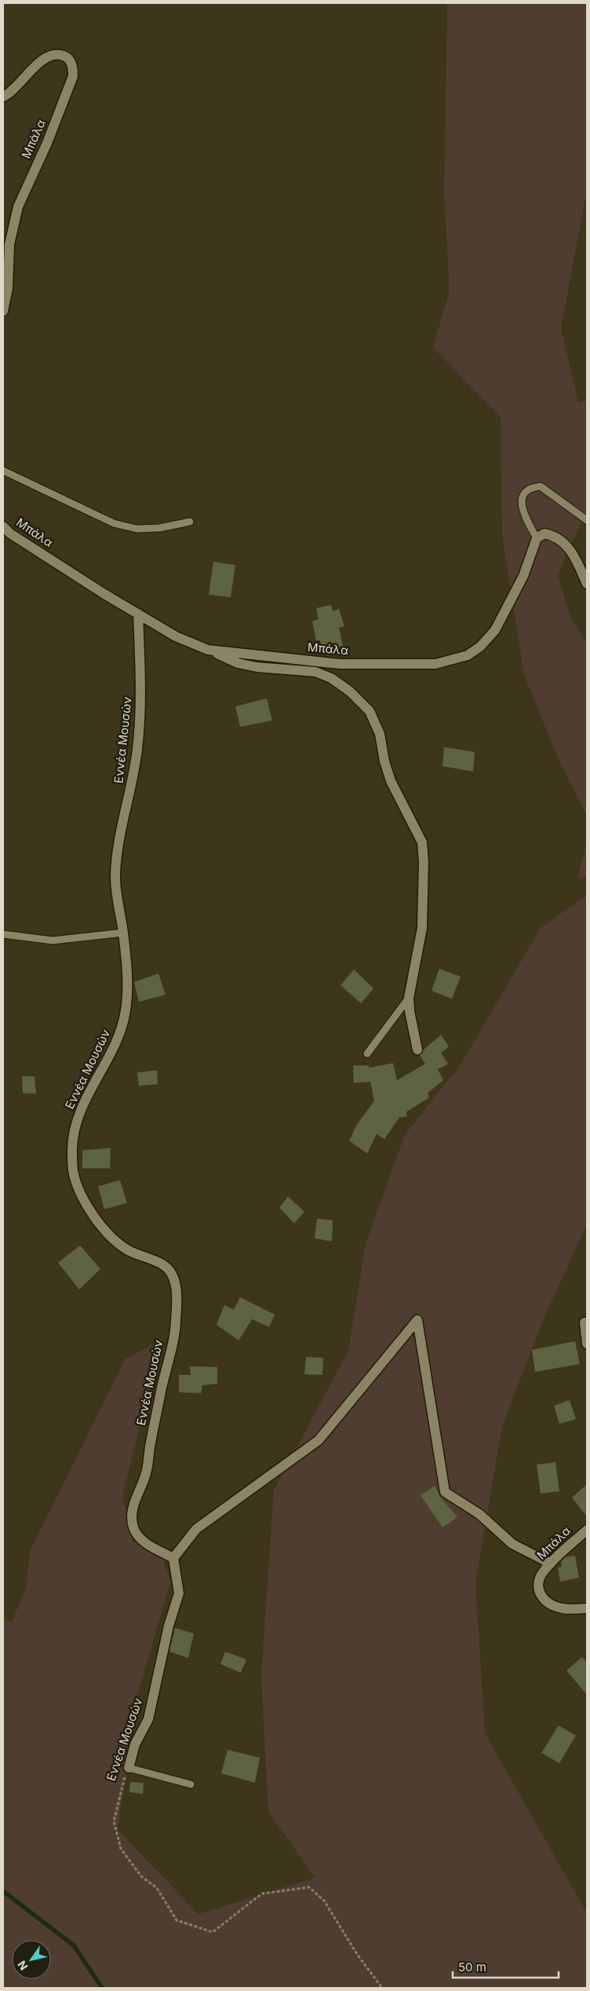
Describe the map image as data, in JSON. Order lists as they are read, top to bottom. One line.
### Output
{"streets":{"street":["Μπάλα","Εννέα Μουσών"]},"crossings":[["Μπάλα","Εννέα Μουσών"]],"scale_bar":"50 m","north":"bottom left"}
